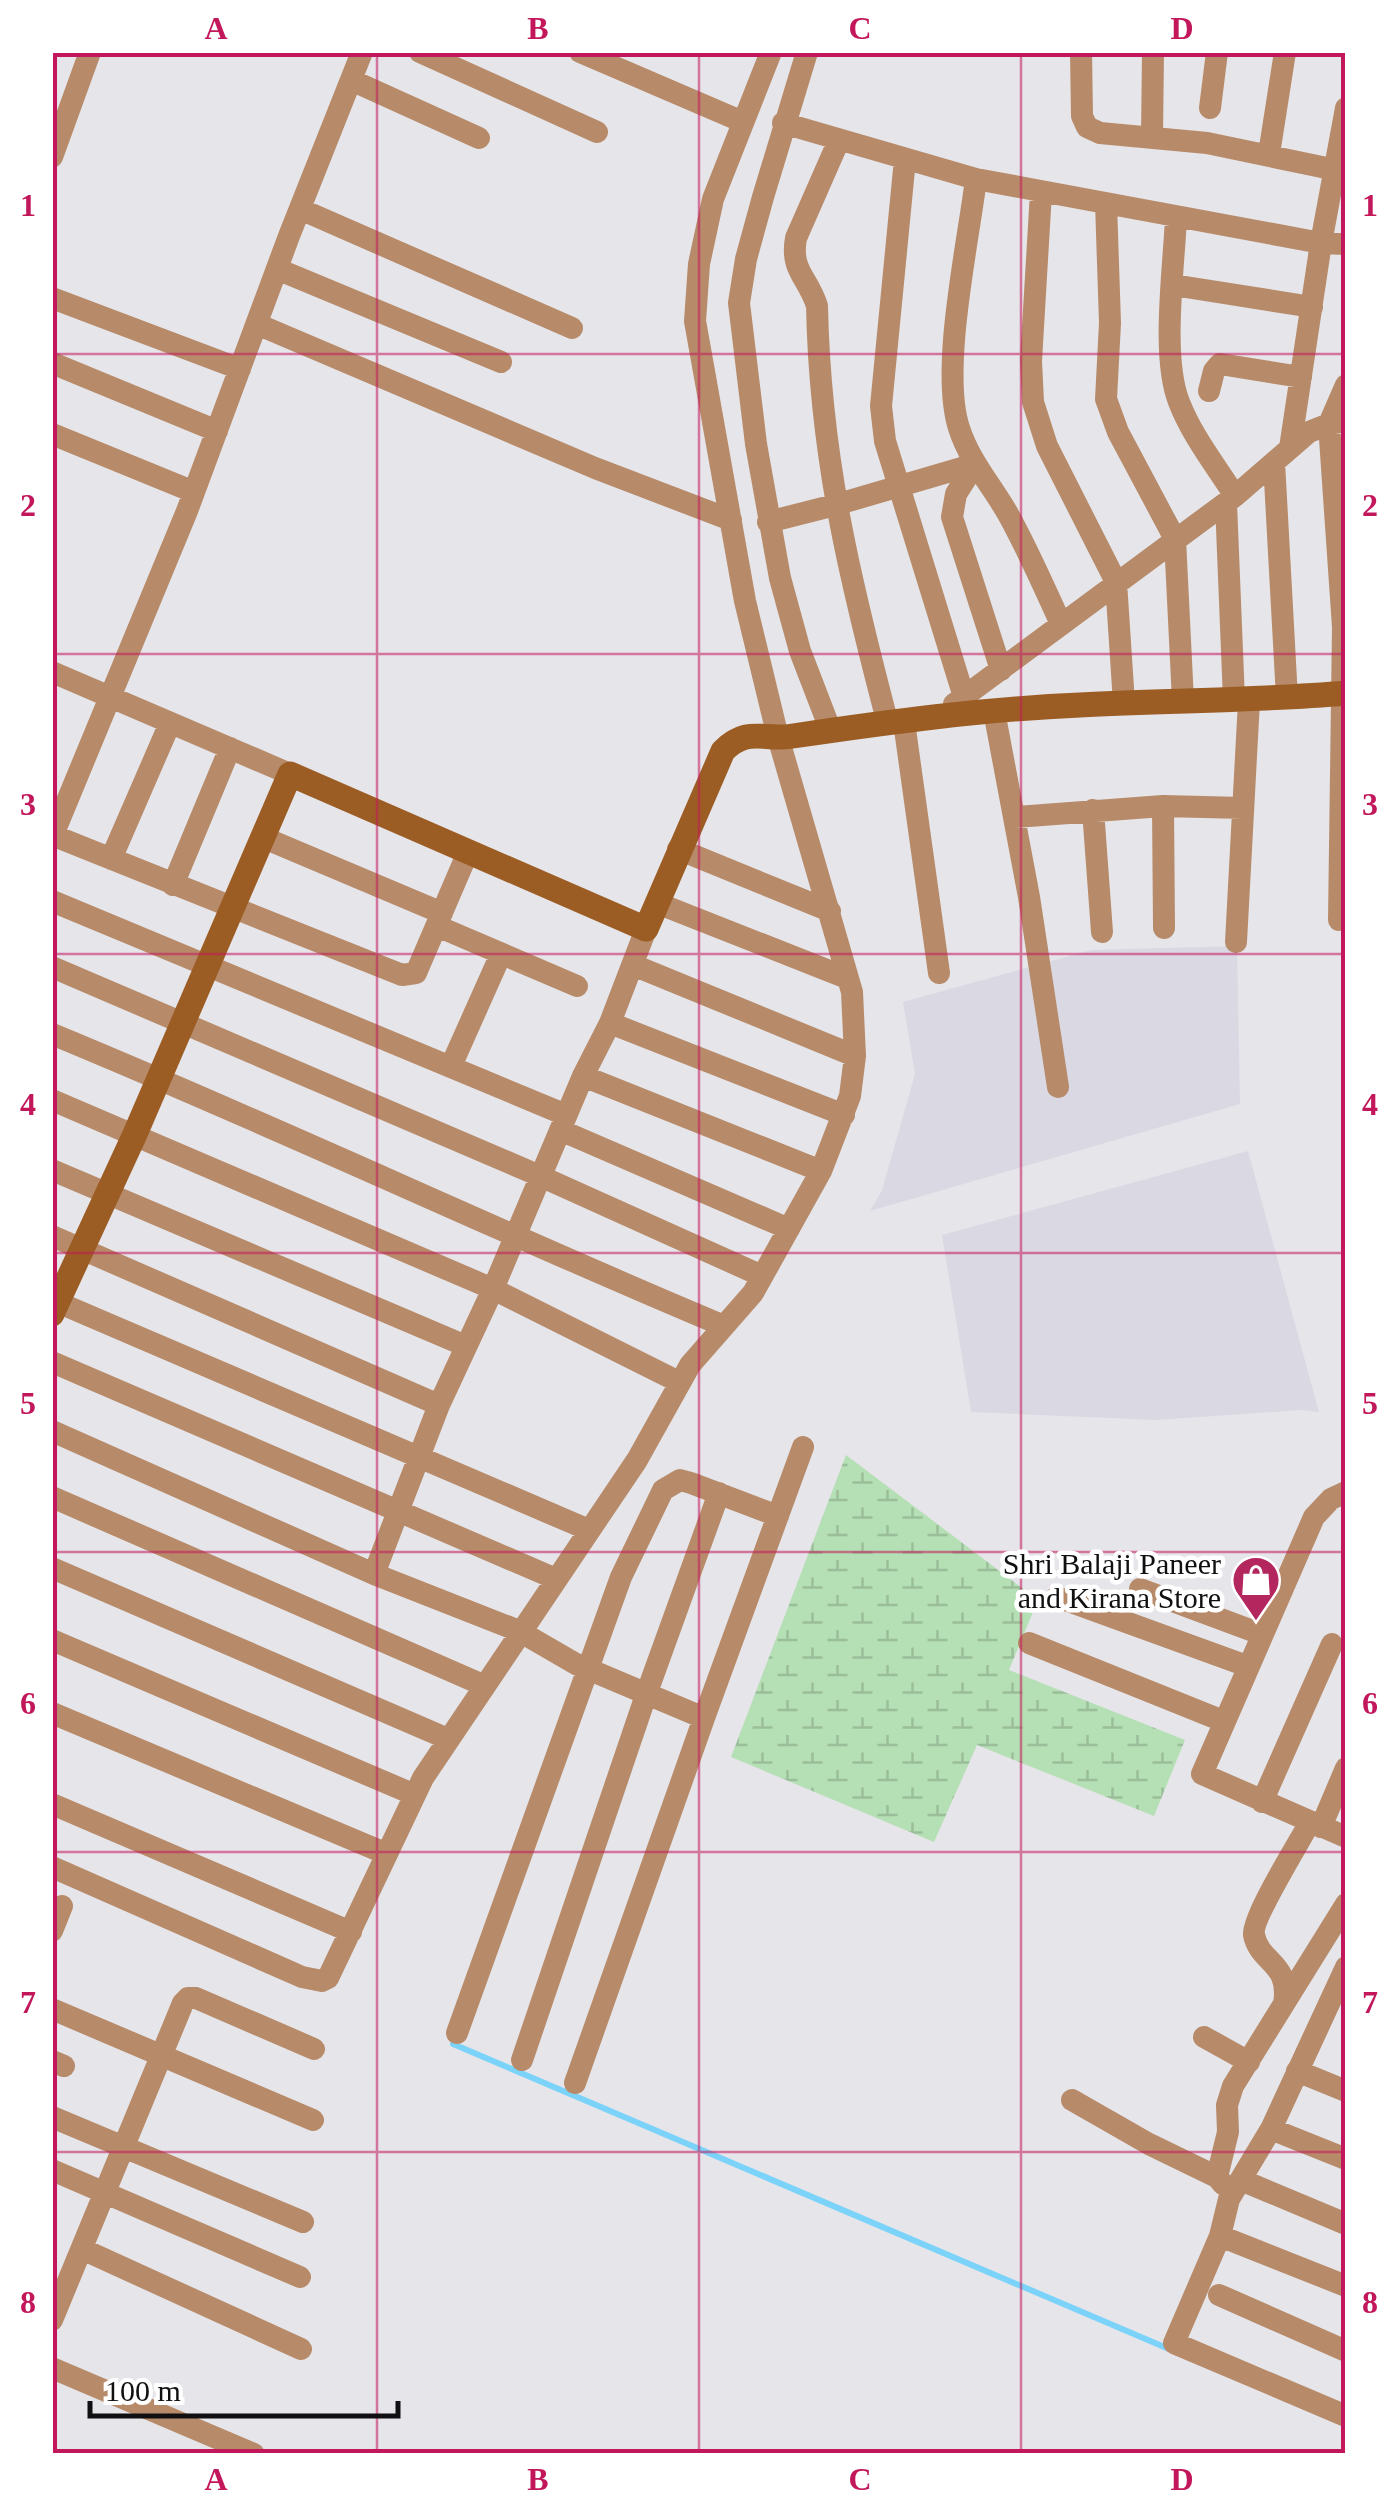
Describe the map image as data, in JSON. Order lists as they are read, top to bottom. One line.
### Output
{"places":{"shop":["Shri Balaji Paneer and Kirana Store"]},"scale_bar":"100 m","grid":{"columns":["A","B","C","D"],"rows":["1","2","3","4","5","6","7","8"]}}
